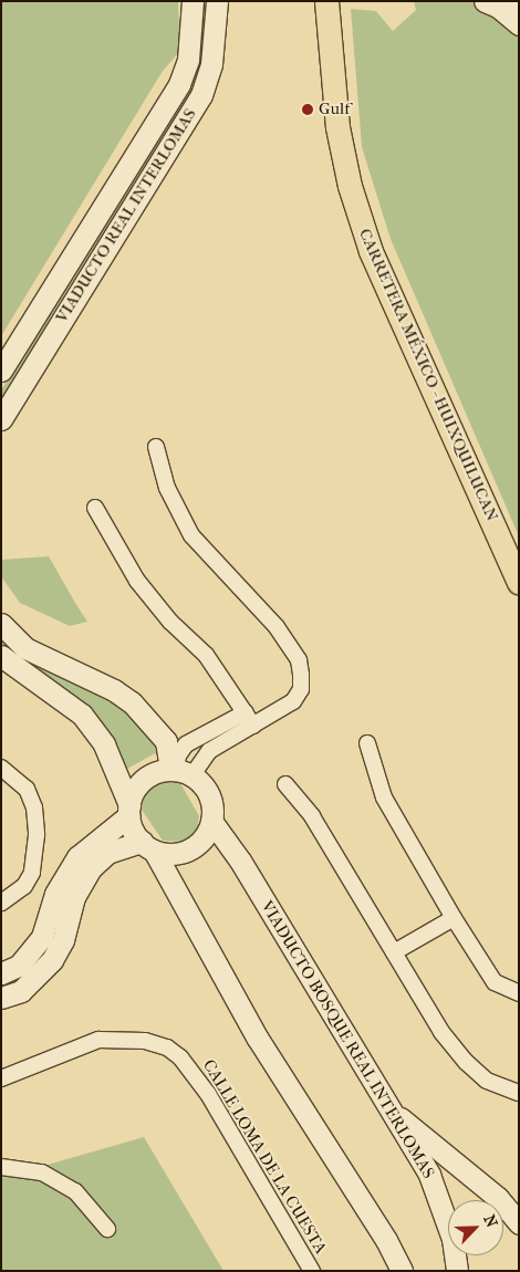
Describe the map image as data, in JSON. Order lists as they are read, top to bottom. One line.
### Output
{"streets":{"main road":["VIADUCTO REAL INTERLOMAS","CARRETERA MÉXICO - HUIXQUILUCAN","VIADUCTO BOSQUE REAL INTERLOMAS"],"street":["CALLE LOMA DE LA CUESTA"]},"places":["Gulf"],"north":"top right"}
